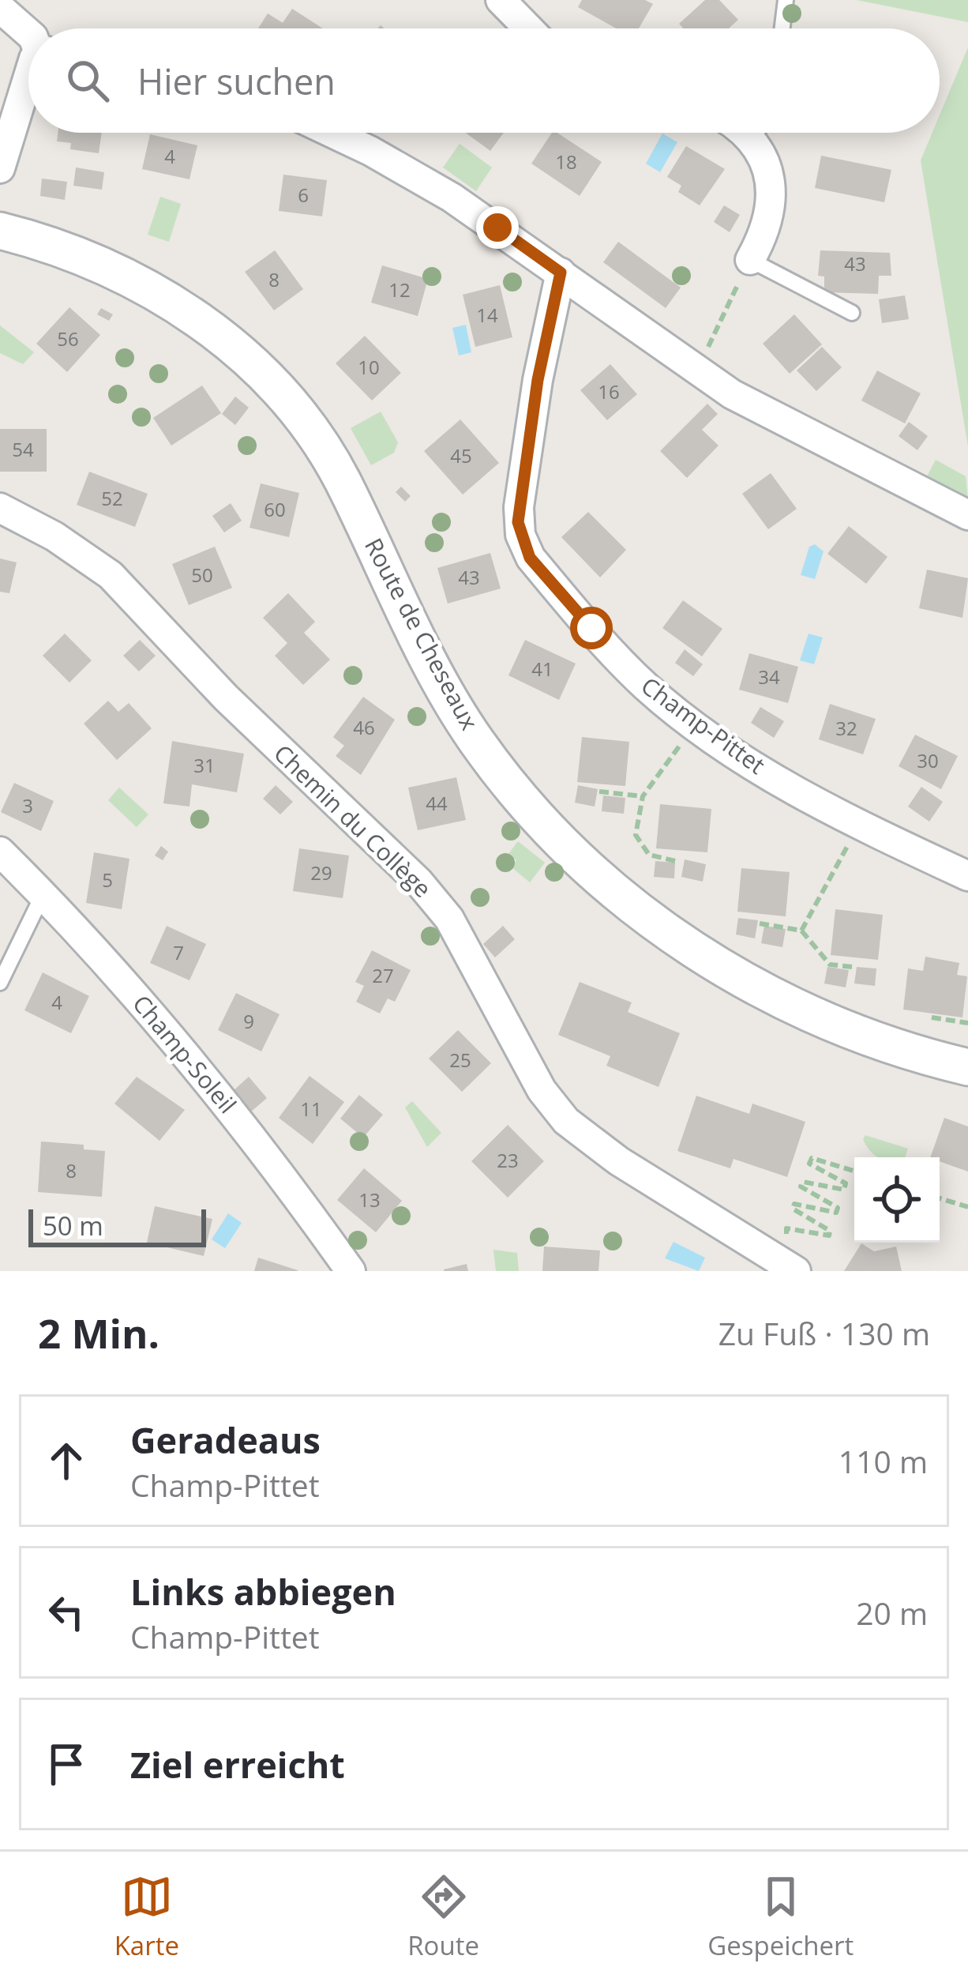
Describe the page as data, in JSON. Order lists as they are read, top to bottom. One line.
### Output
{"streets":{"street":["Route de Cheseaux","Champ-Pittet","Chemin du Collège","Champ-Soleil"]},"house_numbers":["4","18","6","43","8","12","14","56","10","16","54","45","52","60","50","43","41","34","46","32","30","31","44","3","29","5","7","27","4","9","25","11","23","8","13"],"scale_bar":"50 m","page":{"search":"Hier suchen","scale":"50 m","heading":["2 Min.","Zu Fuß · 130 m"],"list":[["Geradeaus","Champ-Pittet","110 m"],["Links abbiegen","Champ-Pittet","20 m"],"Ziel erreicht"],"nav":["Karte","Route","Gespeichert"]}}
